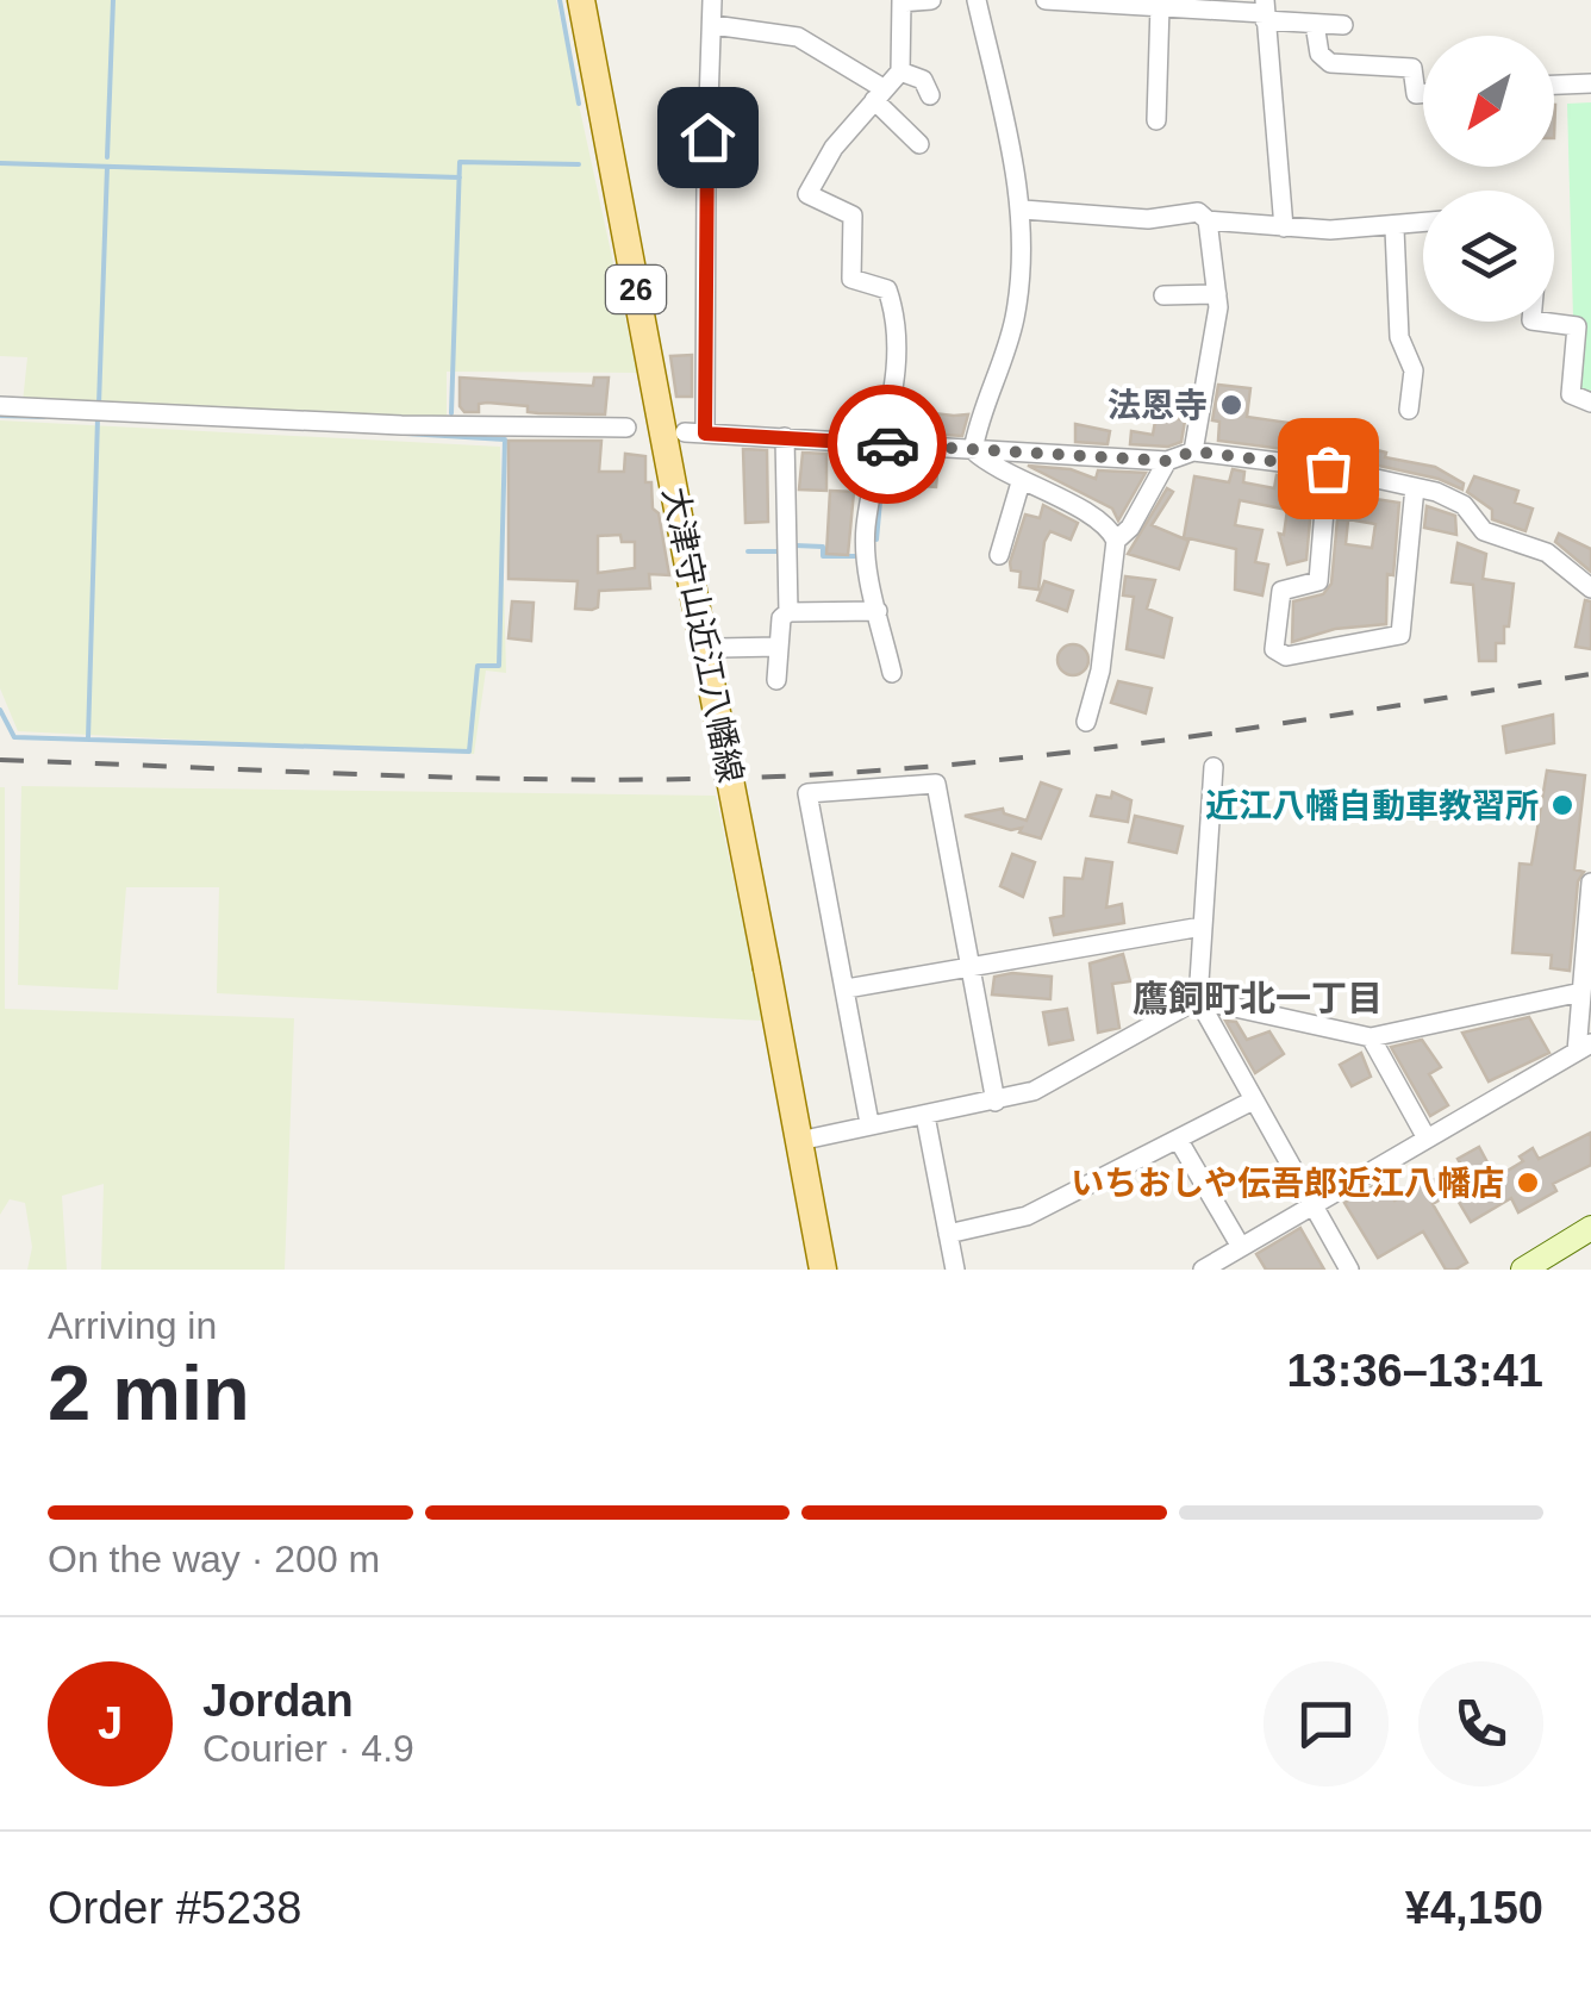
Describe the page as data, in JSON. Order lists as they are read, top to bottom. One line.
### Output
{"streets":{"main road":["26","大津守山近江八幡線"]},"districts":["鷹飼町北一丁目"],"places":["法恩寺","近江八幡自動車教習所","いちおしや伝吾郎近江八幡店"],"north":"bottom left","page":{"heading":["2 min","Arriving in","13:36–13:41"],"panel":["Jordan","Courier · 4.9","Order #5238","¥4,150"],"bar":"On the way · 200 m","round":"J"}}
